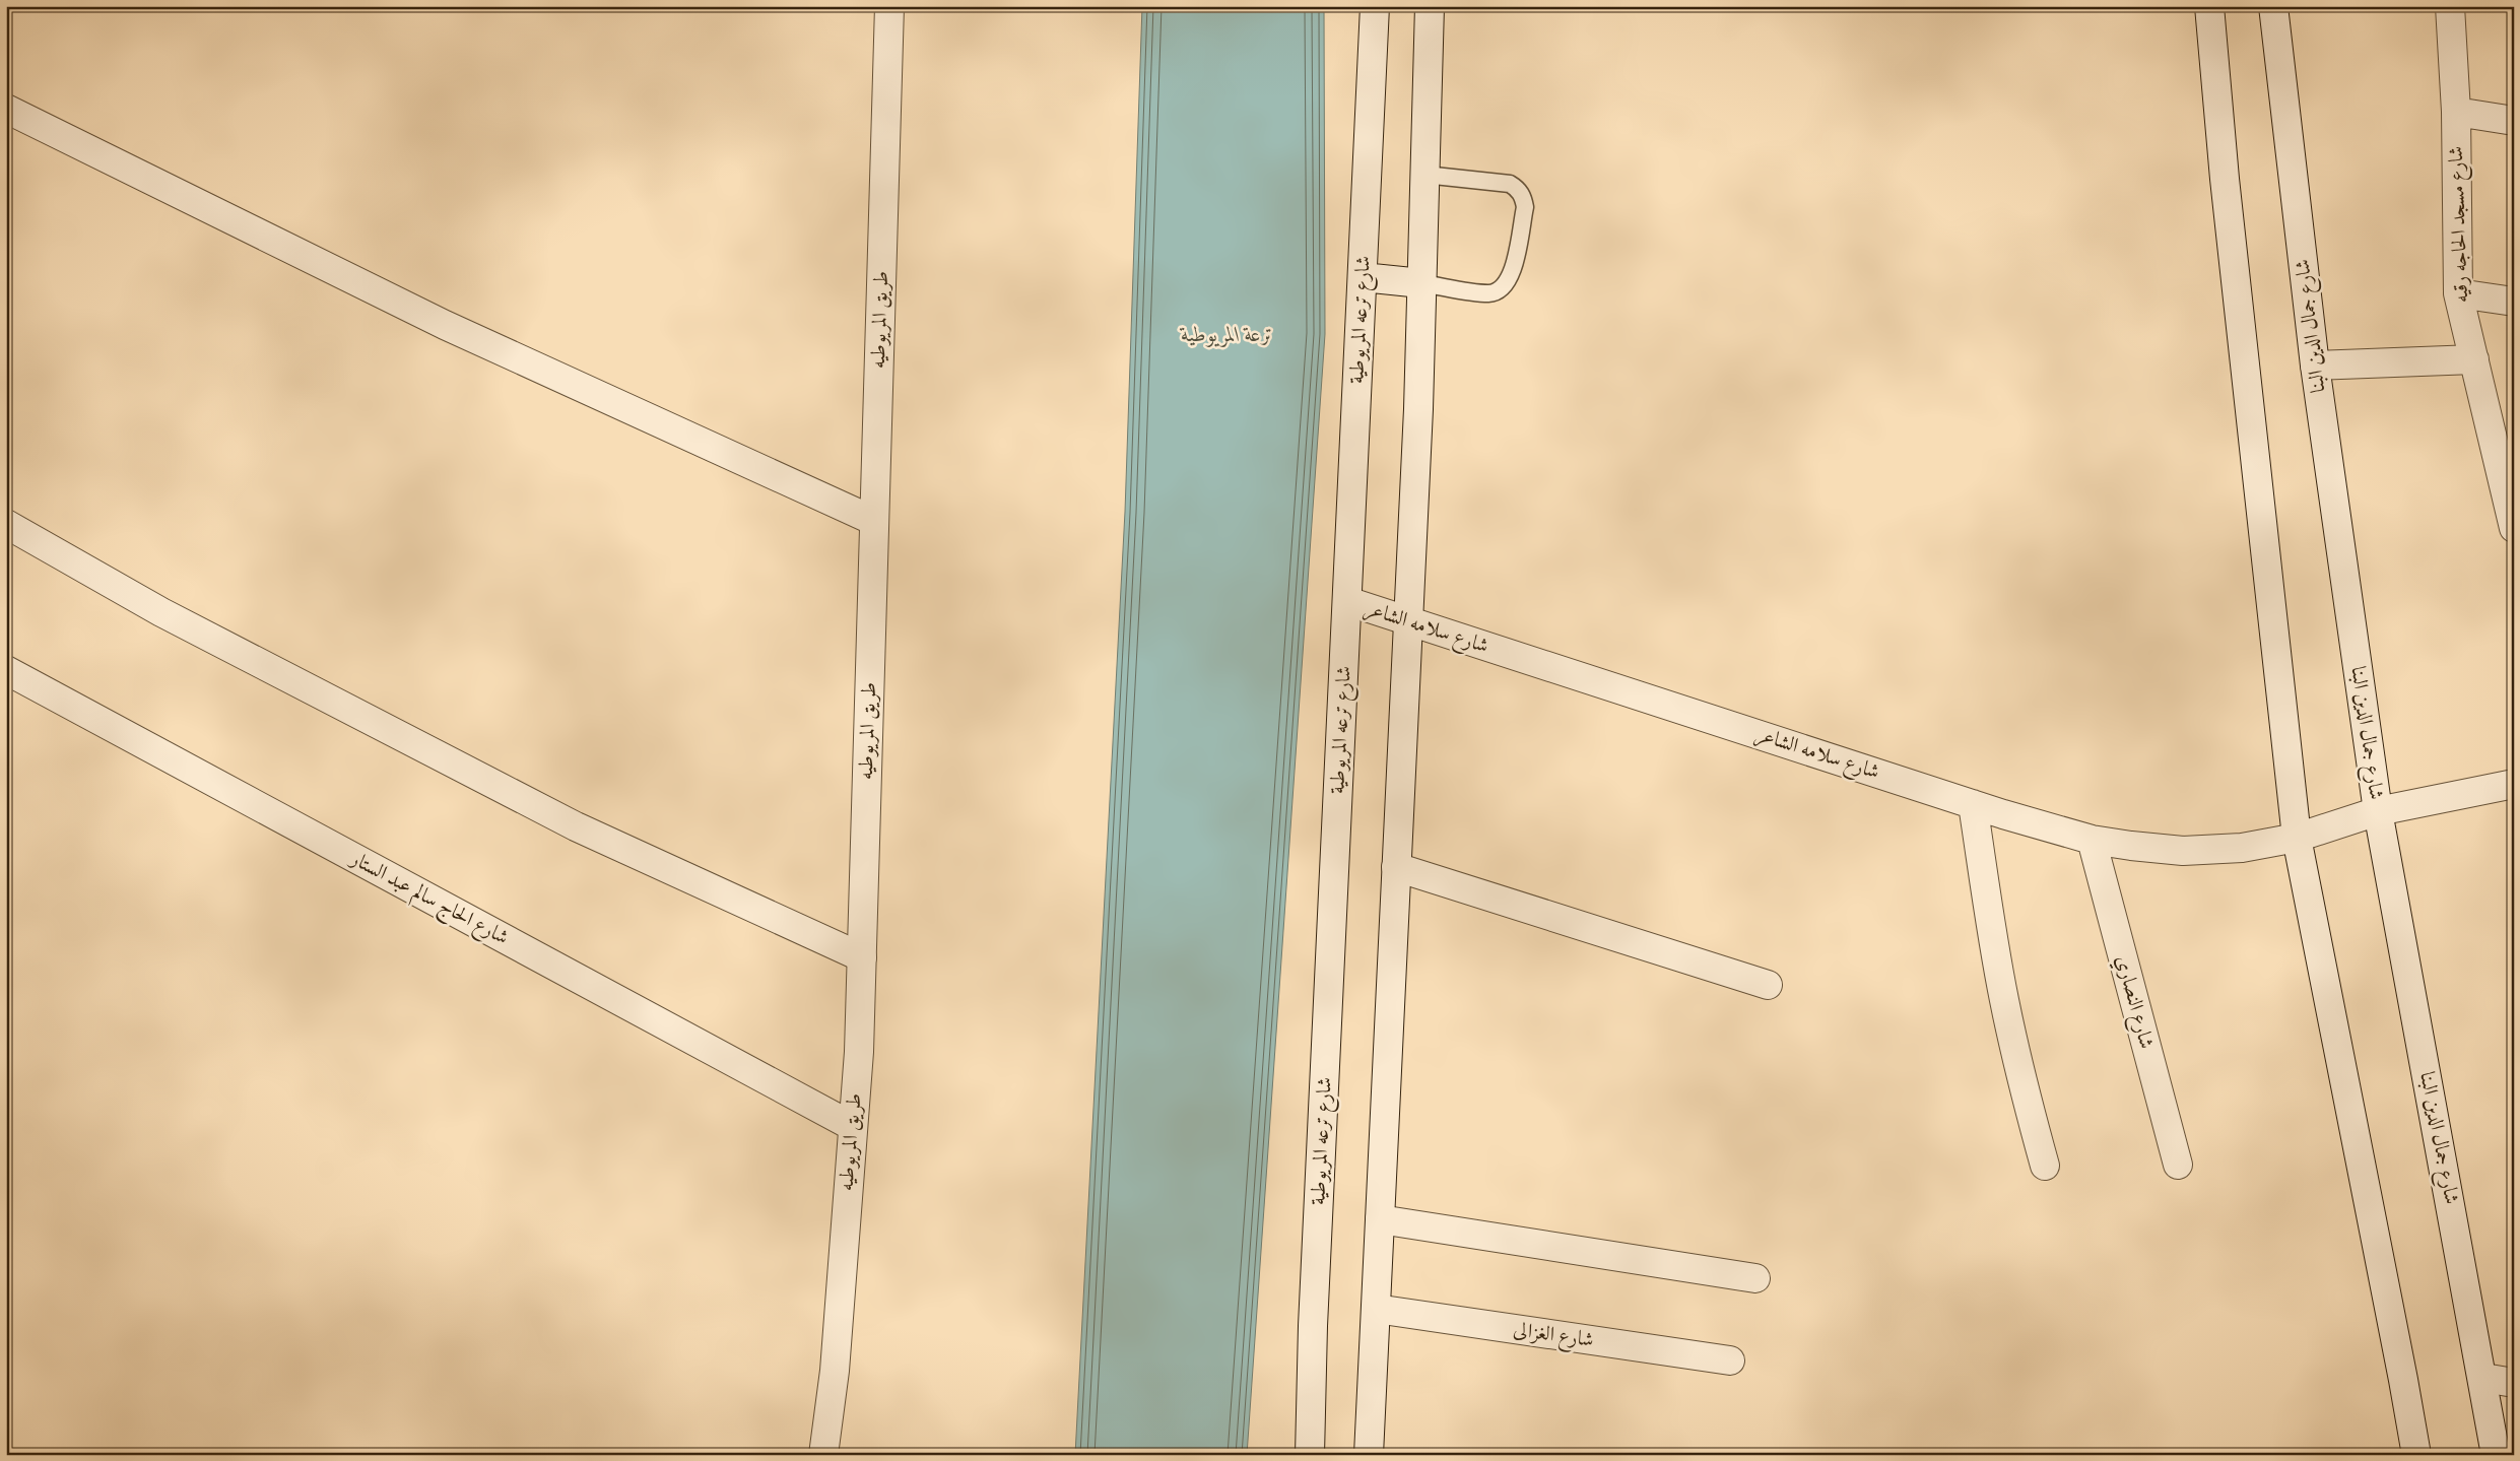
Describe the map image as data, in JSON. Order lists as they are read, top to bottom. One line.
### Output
{"streets":{"street":["شارع مسجد الحاجه رقيه","طريق المريوطيه","شارع ترعه المريوطية","شارع جمال الدين البنا","شارع سلامه الشاعر","شارع الحاج سالم عبد الستار","شارع النصاري","شارع الغزالى"]},"crossings":[["طريق المريوطيه","شارع الحاج سالم عبد الستار"],["شارع ترعه المريوطية","شارع سلامه الشاعر"],["شارع جمال الدين البنا","شارع سلامه الشاعر"],["شارع سلامه الشاعر","شارع النصاري"]],"water":["ترعة المريوطية"]}
